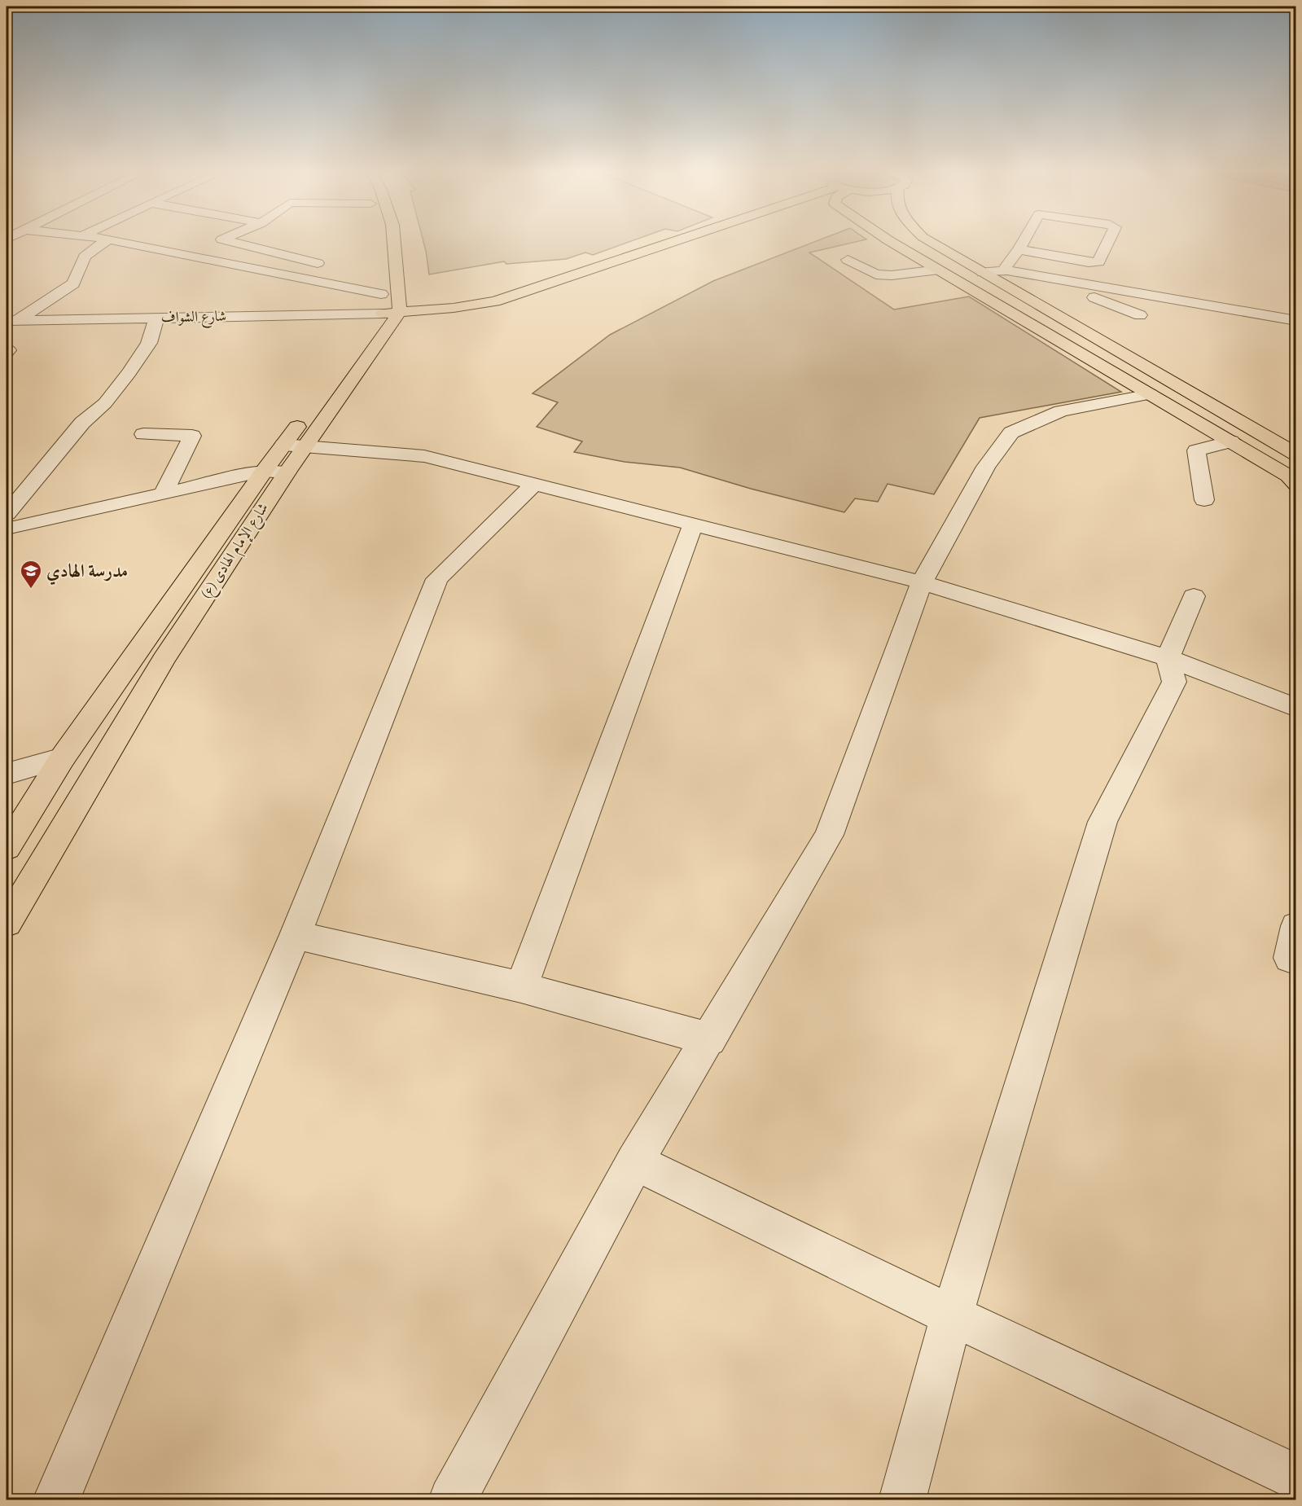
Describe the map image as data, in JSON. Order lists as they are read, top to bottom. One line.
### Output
{"streets":{"main road":["شارع الإمام الهادی (ع)"],"street":["شارع الشواف"]},"crossings":[["شارع الشواف","شارع الإمام الهادی (ع)"]],"places":{"school or university":["مدرسة الهادي"]}}
